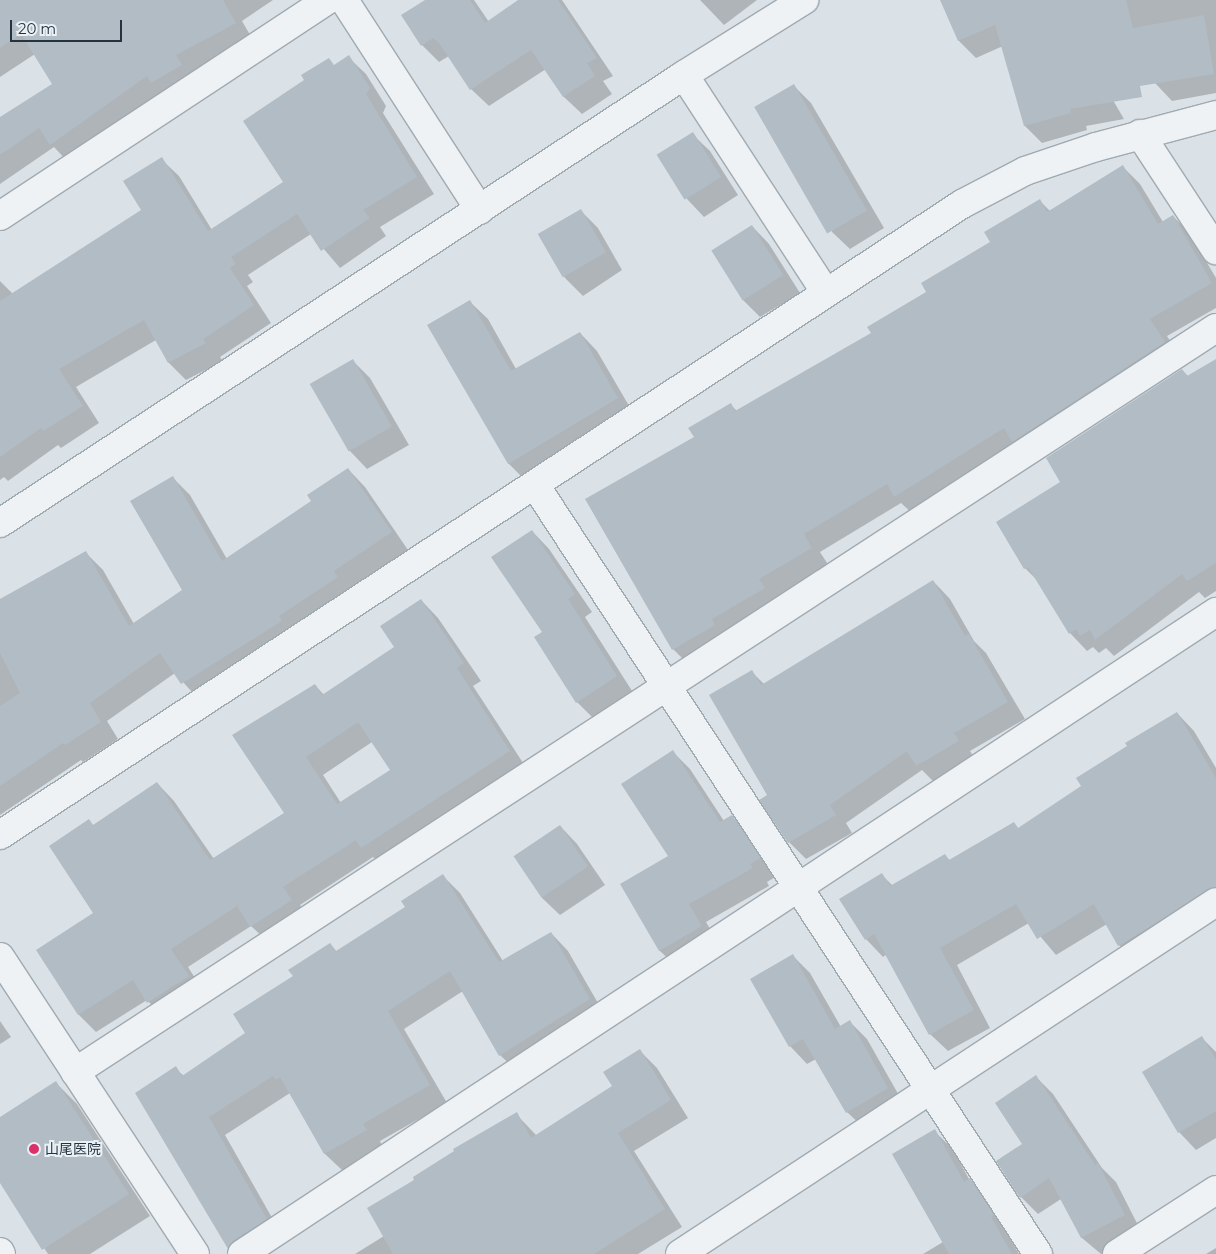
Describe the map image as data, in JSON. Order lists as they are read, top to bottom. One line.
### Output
{"places":["山尾医院"],"scale_bar":"20 m"}
